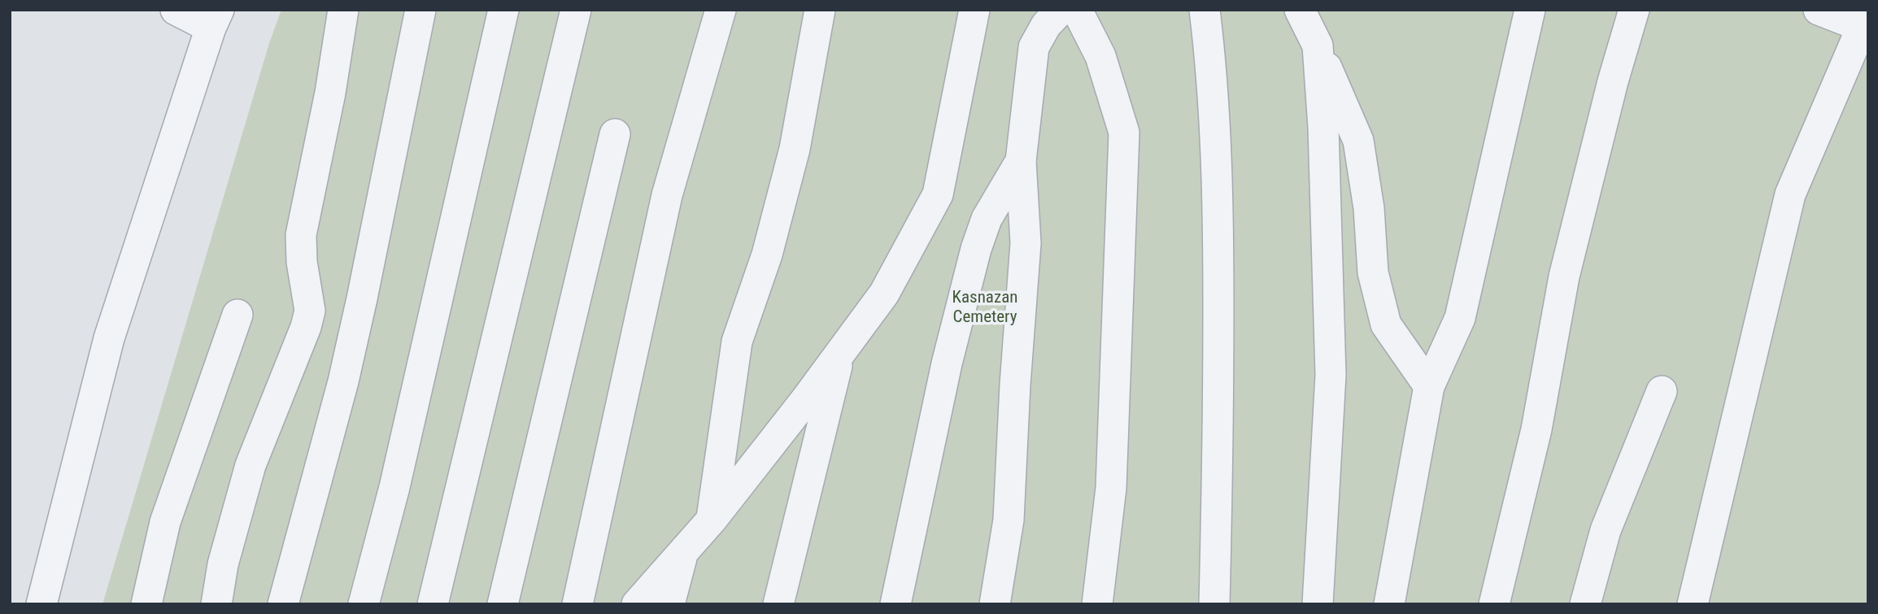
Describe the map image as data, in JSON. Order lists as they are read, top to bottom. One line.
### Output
{"parks":["Kasnazan Cemetery"]}
